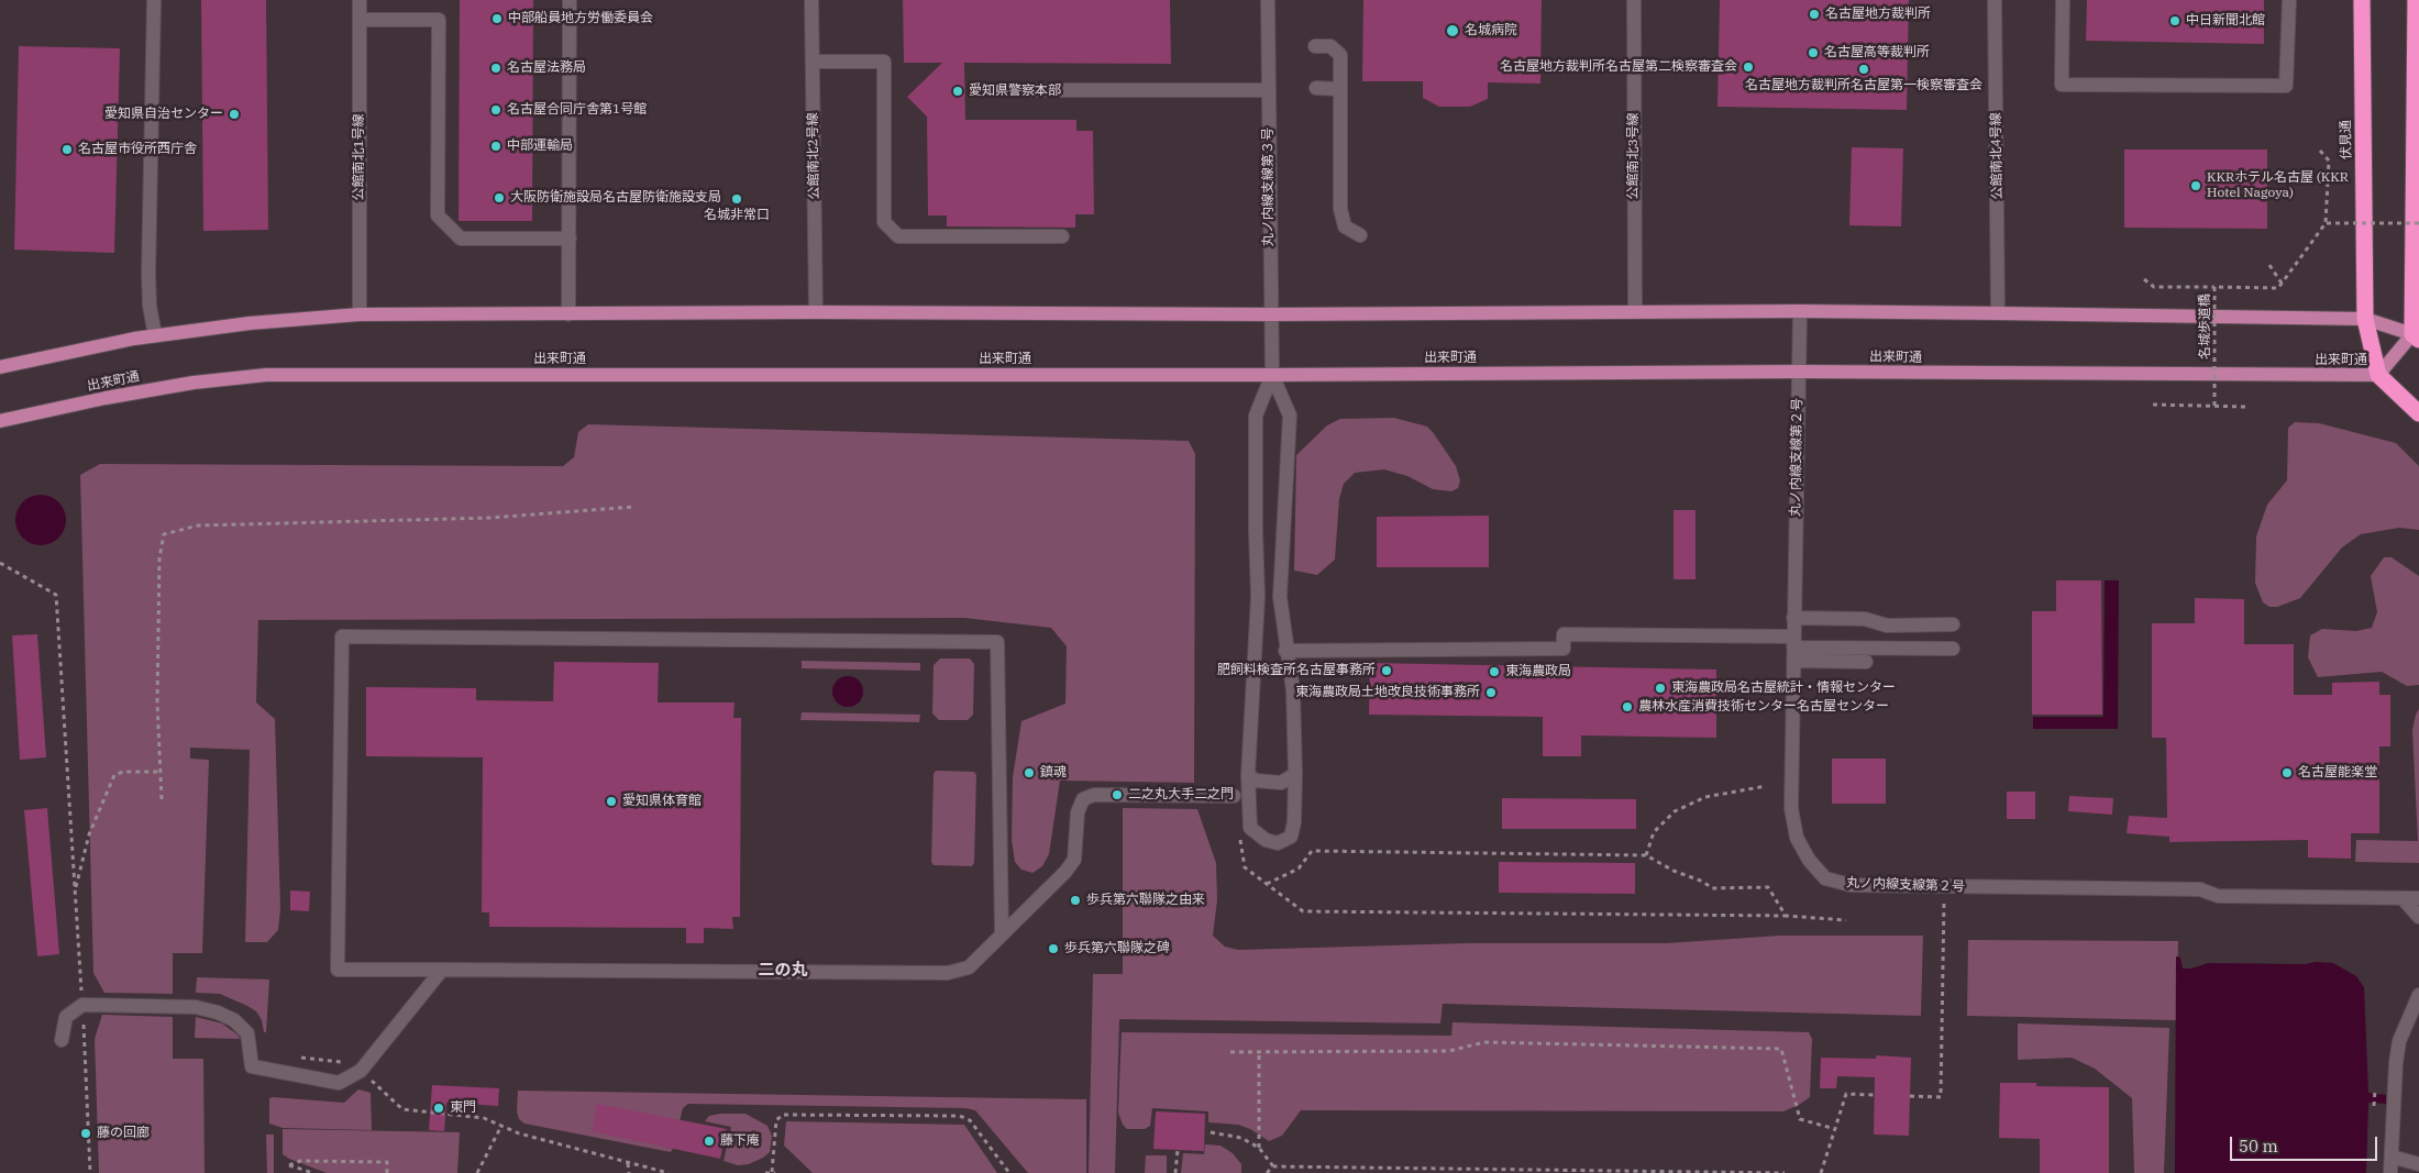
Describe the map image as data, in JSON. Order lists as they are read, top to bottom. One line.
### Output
{"streets":{"highway":["伏見通"],"main road":["出来町通"],"street":["公館南北2号線","公館南北3号線","公館南北4号線","公館南北1号線","丸ノ内線支線第３号","丸ノ内線支線第２号"],"path":["名城歩道橋"]},"crossings":[["伏見通","出来町通"],["丸ノ内線支線第３号","出来町通"],["出来町通","丸ノ内線支線第２号"]],"districts":["二の丸"],"places":["名古屋地方裁判所","中部船員地方労働委員会","中日新聞北館","名城病院","名古屋高等裁判所","名古屋地方裁判所名古屋第二検察審査会","名古屋法務局","名古屋地方裁判所名古屋第一検察審査会","愛知県警察本部","名古屋合同庁舎第1号館","愛知県自治センター","中部運輸局","名古屋市役所西庁舎","KKRホテル名古屋 (KKR Hotel Nagoya)","大阪防衛施設局名古屋防衛施設支局","名城非常口","肥飼料検査所名古屋事務所","東海農政局","東海農政局名古屋統計・情報センター","東海農政局土地改良技術事務所","農林水産消費技術センター名古屋センター","鎮魂","名古屋能楽堂","二之丸大手二之門","愛知県体育館","歩兵第六聯隊之由来","歩兵第六聯隊之碑","東門","藤の回廊","藤下庵"],"scale_bar":"50 m"}
